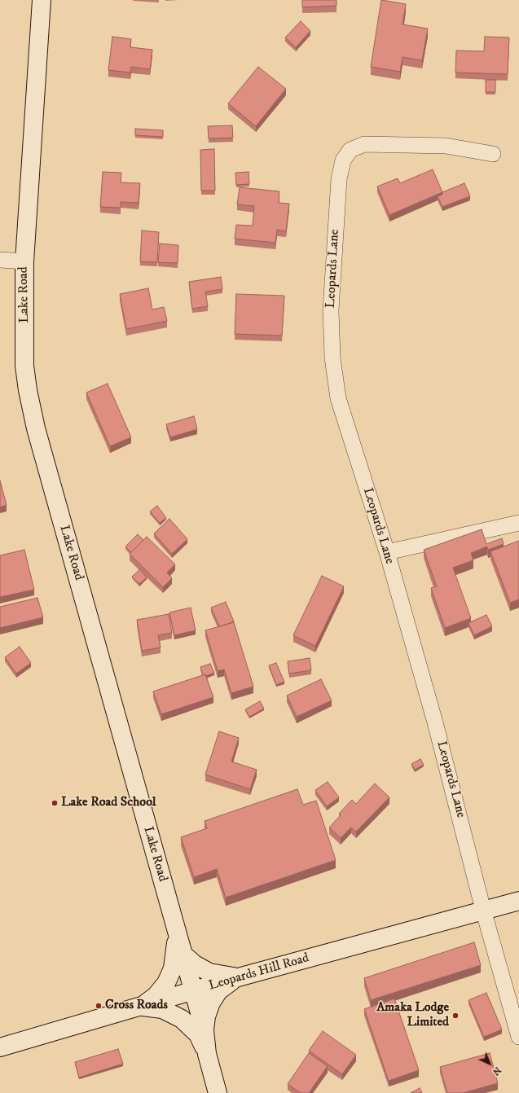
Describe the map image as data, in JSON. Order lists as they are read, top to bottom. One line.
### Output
{"streets":{"main road":["Lake Road","Leopards Hill Road"],"street":["Leopards Lane"]},"crossings":[["Leopards Lane","Leopards Hill Road"],["Lake Road","Leopards Hill Road"]],"places":["Lake Road School","Cross Roads","Amaka Lodge Limited"],"north":"bottom right"}
